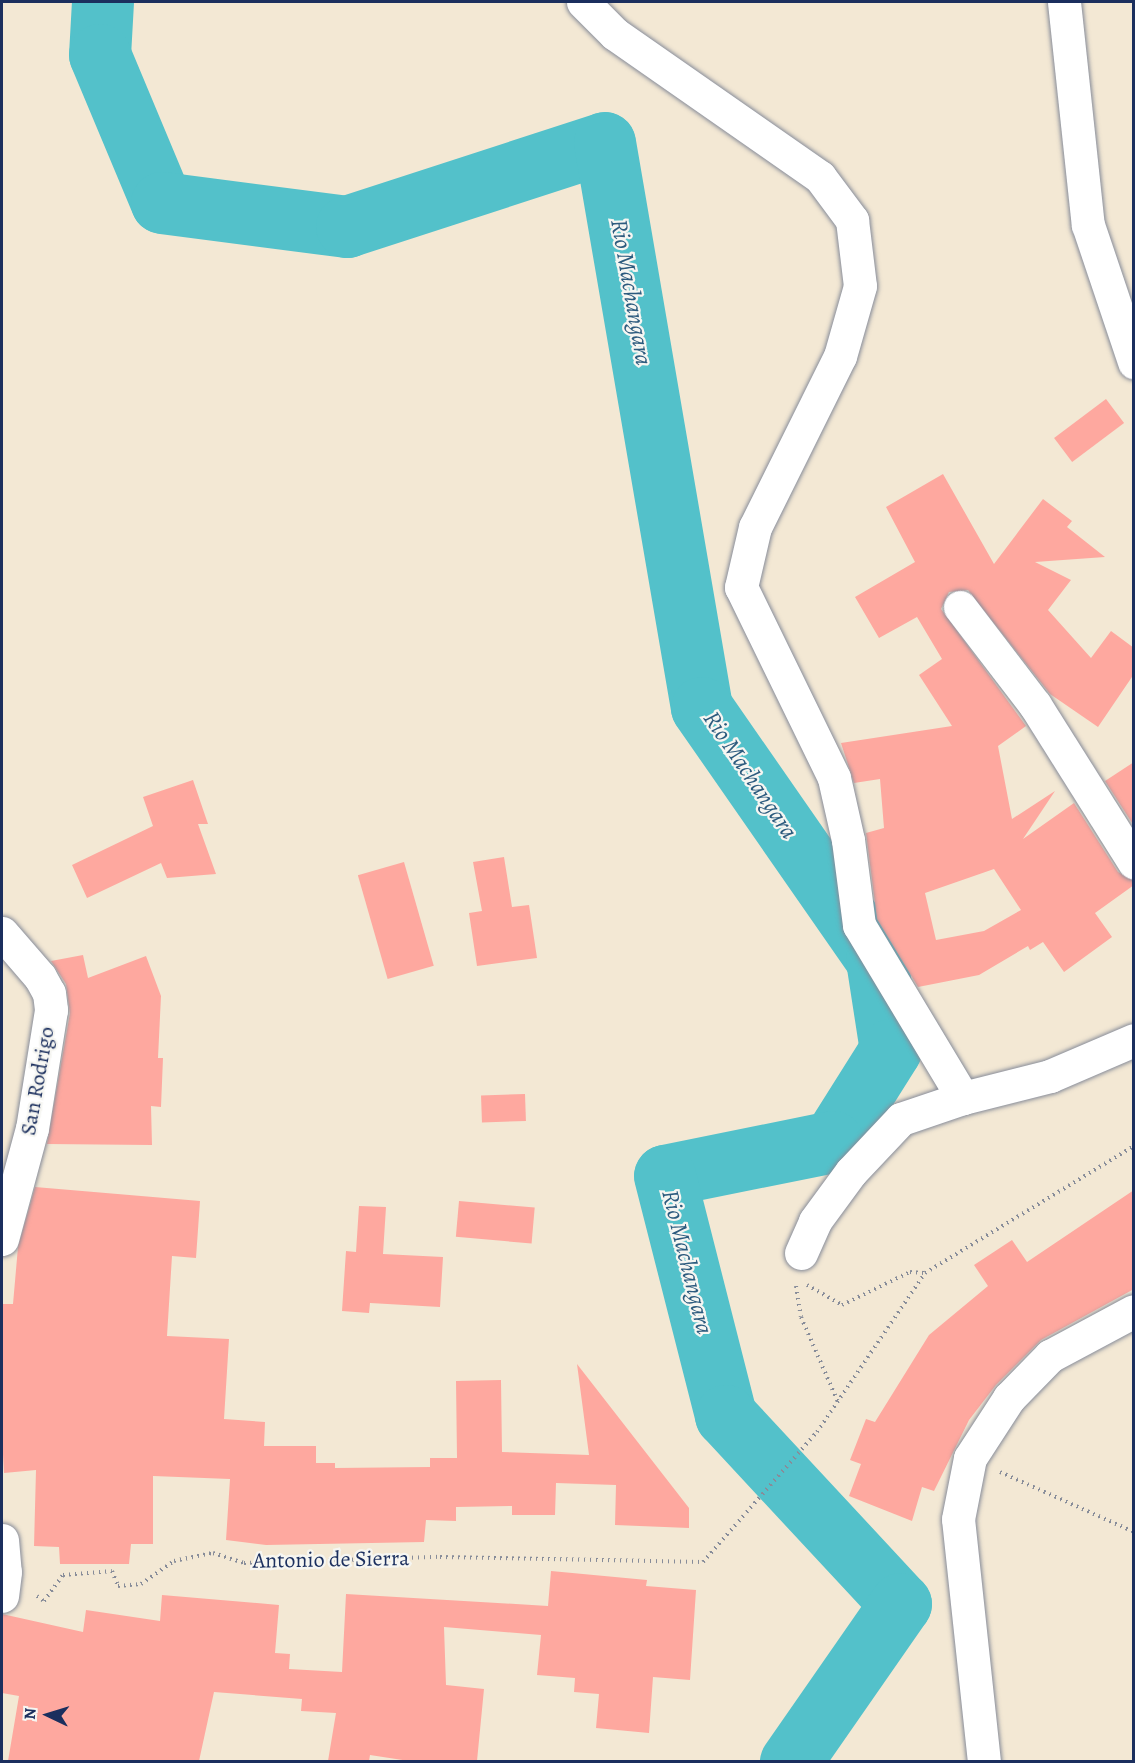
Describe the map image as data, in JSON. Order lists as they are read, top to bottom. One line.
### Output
{"streets":{"street":["San Rodrigo"],"path":["Antonio de Sierra"]},"water":["Rio Machangara"],"north":"left"}
